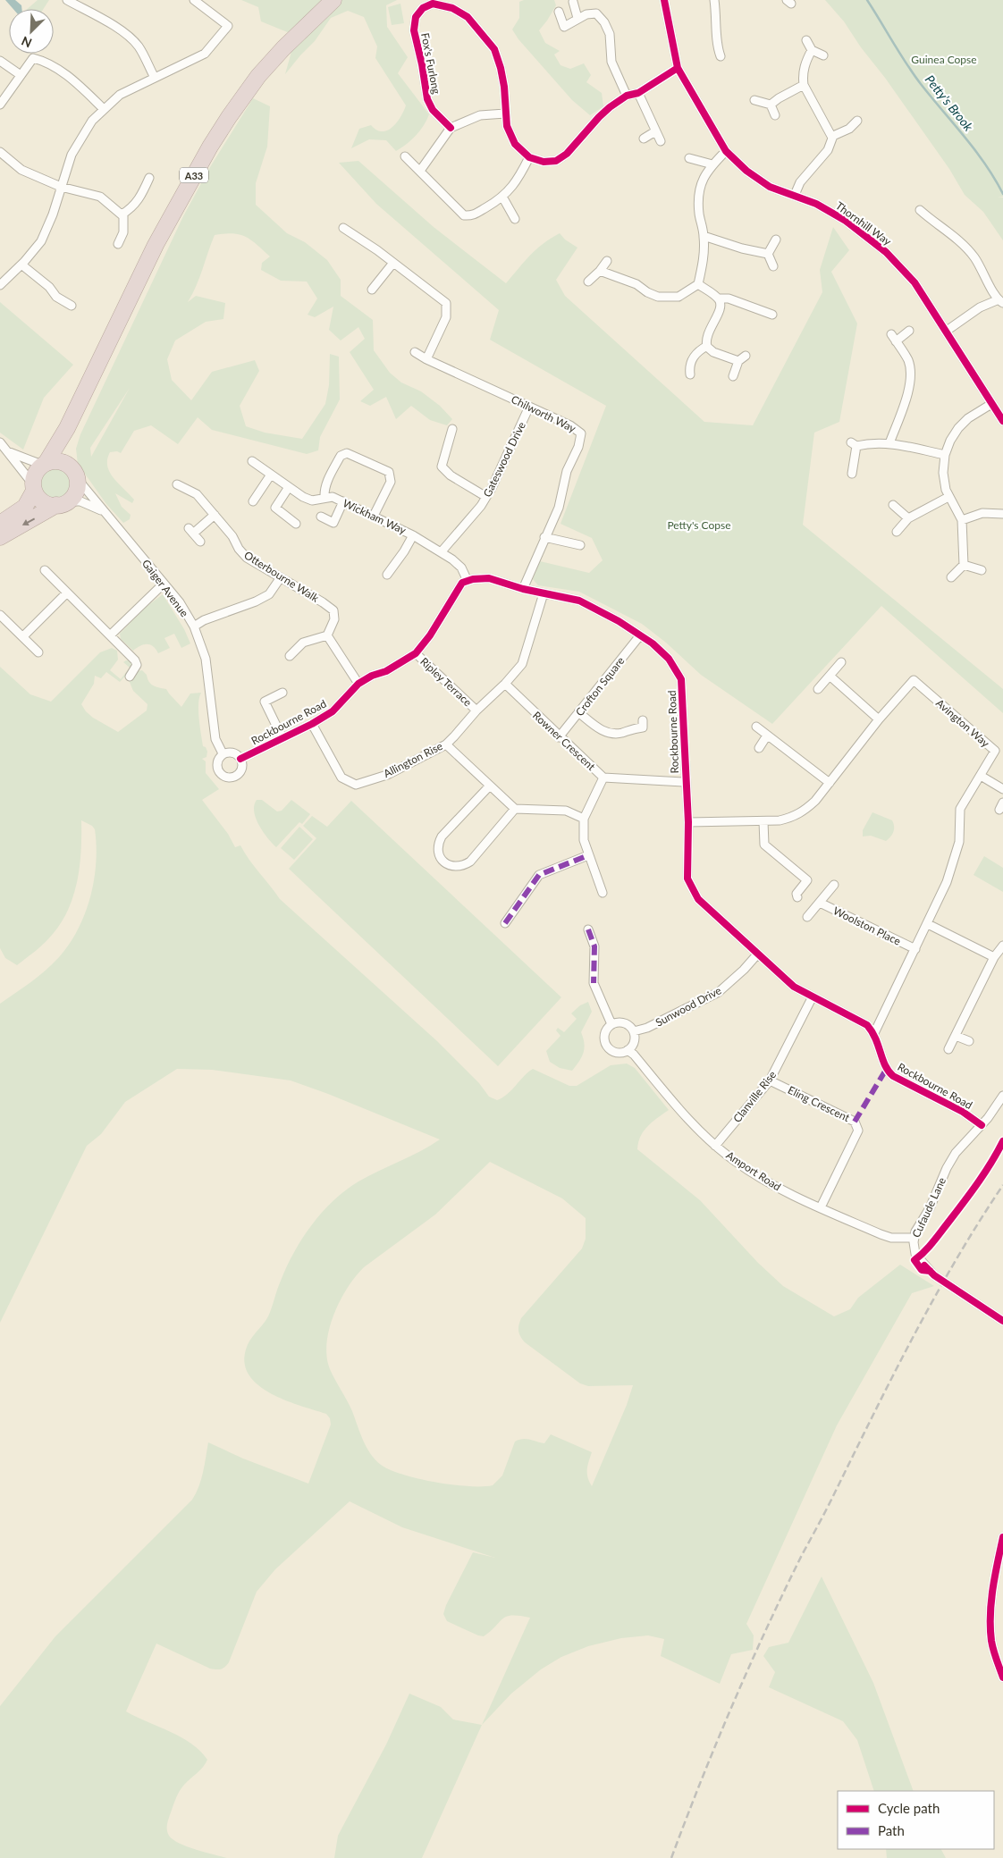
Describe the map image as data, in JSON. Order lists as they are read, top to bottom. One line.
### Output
{"streets":{"highway":["A33"],"street":["Fox's Furlong","Thornhill Way","Chilworth Way","Gateswood Drive","Wickham Way","Otterbourne Walk","Gaiger Avenue","Ripley Terrace","Crofton Square","Rockbourne Road","Avington Way","Rowner Crescent","Allington Rise","Woolston Place","Sunwood Drive","Clanville Rise","Eling Crescent","Amport Road","Cufaude Lane"]},"crossings":[["A33","Gaiger Avenue"],["Chilworth Way","Gateswood Drive"],["Chilworth Way","Rockbourne Road"],["Gateswood Drive","Wickham Way"],["Wickham Way","Rockbourne Road"],["Gaiger Avenue","Rockbourne Road"],["Ripley Terrace","Rockbourne Road"],["Ripley Terrace","Allington Rise"],["Crofton Square","Rockbourne Road"],["Crofton Square","Rowner Crescent"],["Rockbourne Road","Avington Way"],["Rockbourne Road","Rowner Crescent"],["Rockbourne Road","Allington Rise"],["Rockbourne Road","Sunwood Drive"],["Rockbourne Road","Clanville Rise"],["Rockbourne Road","Cufaude Lane"],["Avington Way","Woolston Place"],["Rowner Crescent","Allington Rise"],["Sunwood Drive","Amport Road"],["Clanville Rise","Eling Crescent"],["Clanville Rise","Amport Road"],["Eling Crescent","Amport Road"],["Amport Road","Cufaude Lane"]],"water":["Petty's Brook"],"parks":["Guinea Copse","Petty's Copse"],"legend":["Cycle path","Path"],"north":"bottom left"}
